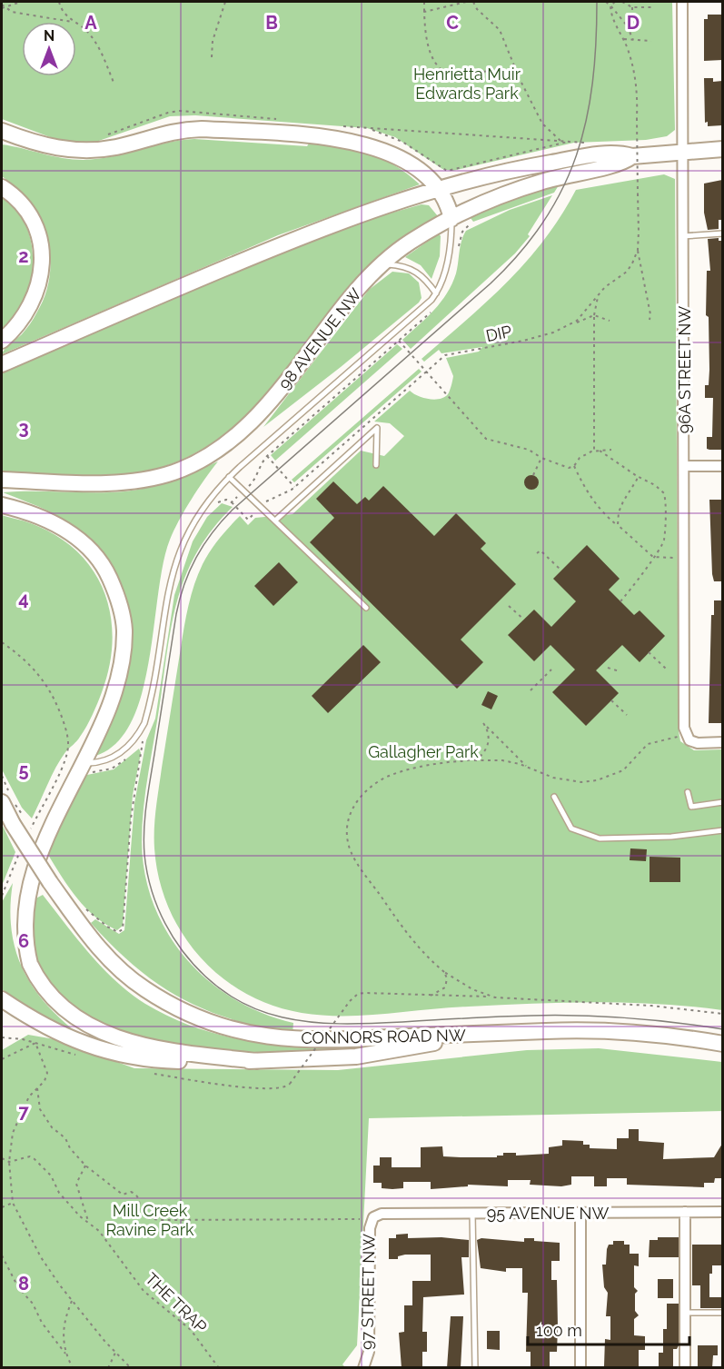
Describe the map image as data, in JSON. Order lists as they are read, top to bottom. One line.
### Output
{"streets":{"main road":["98 AVENUE NW","CONNORS ROAD NW"],"street":["96A STREET NW","95 AVENUE NW","97 STREET NW"],"path":["DIP","THE TRAP"]},"crossings":[["98 AVENUE NW","96A STREET NW"],["95 AVENUE NW","97 STREET NW"]],"parks":["Henrietta Muir Edwards Park","Gallagher Park","Mill Creek Ravine Park"],"scale_bar":"100 m","north":"top","grid":{"columns":["A","B","C","D"],"rows":["2","3","4","5","6","7","8"]}}
